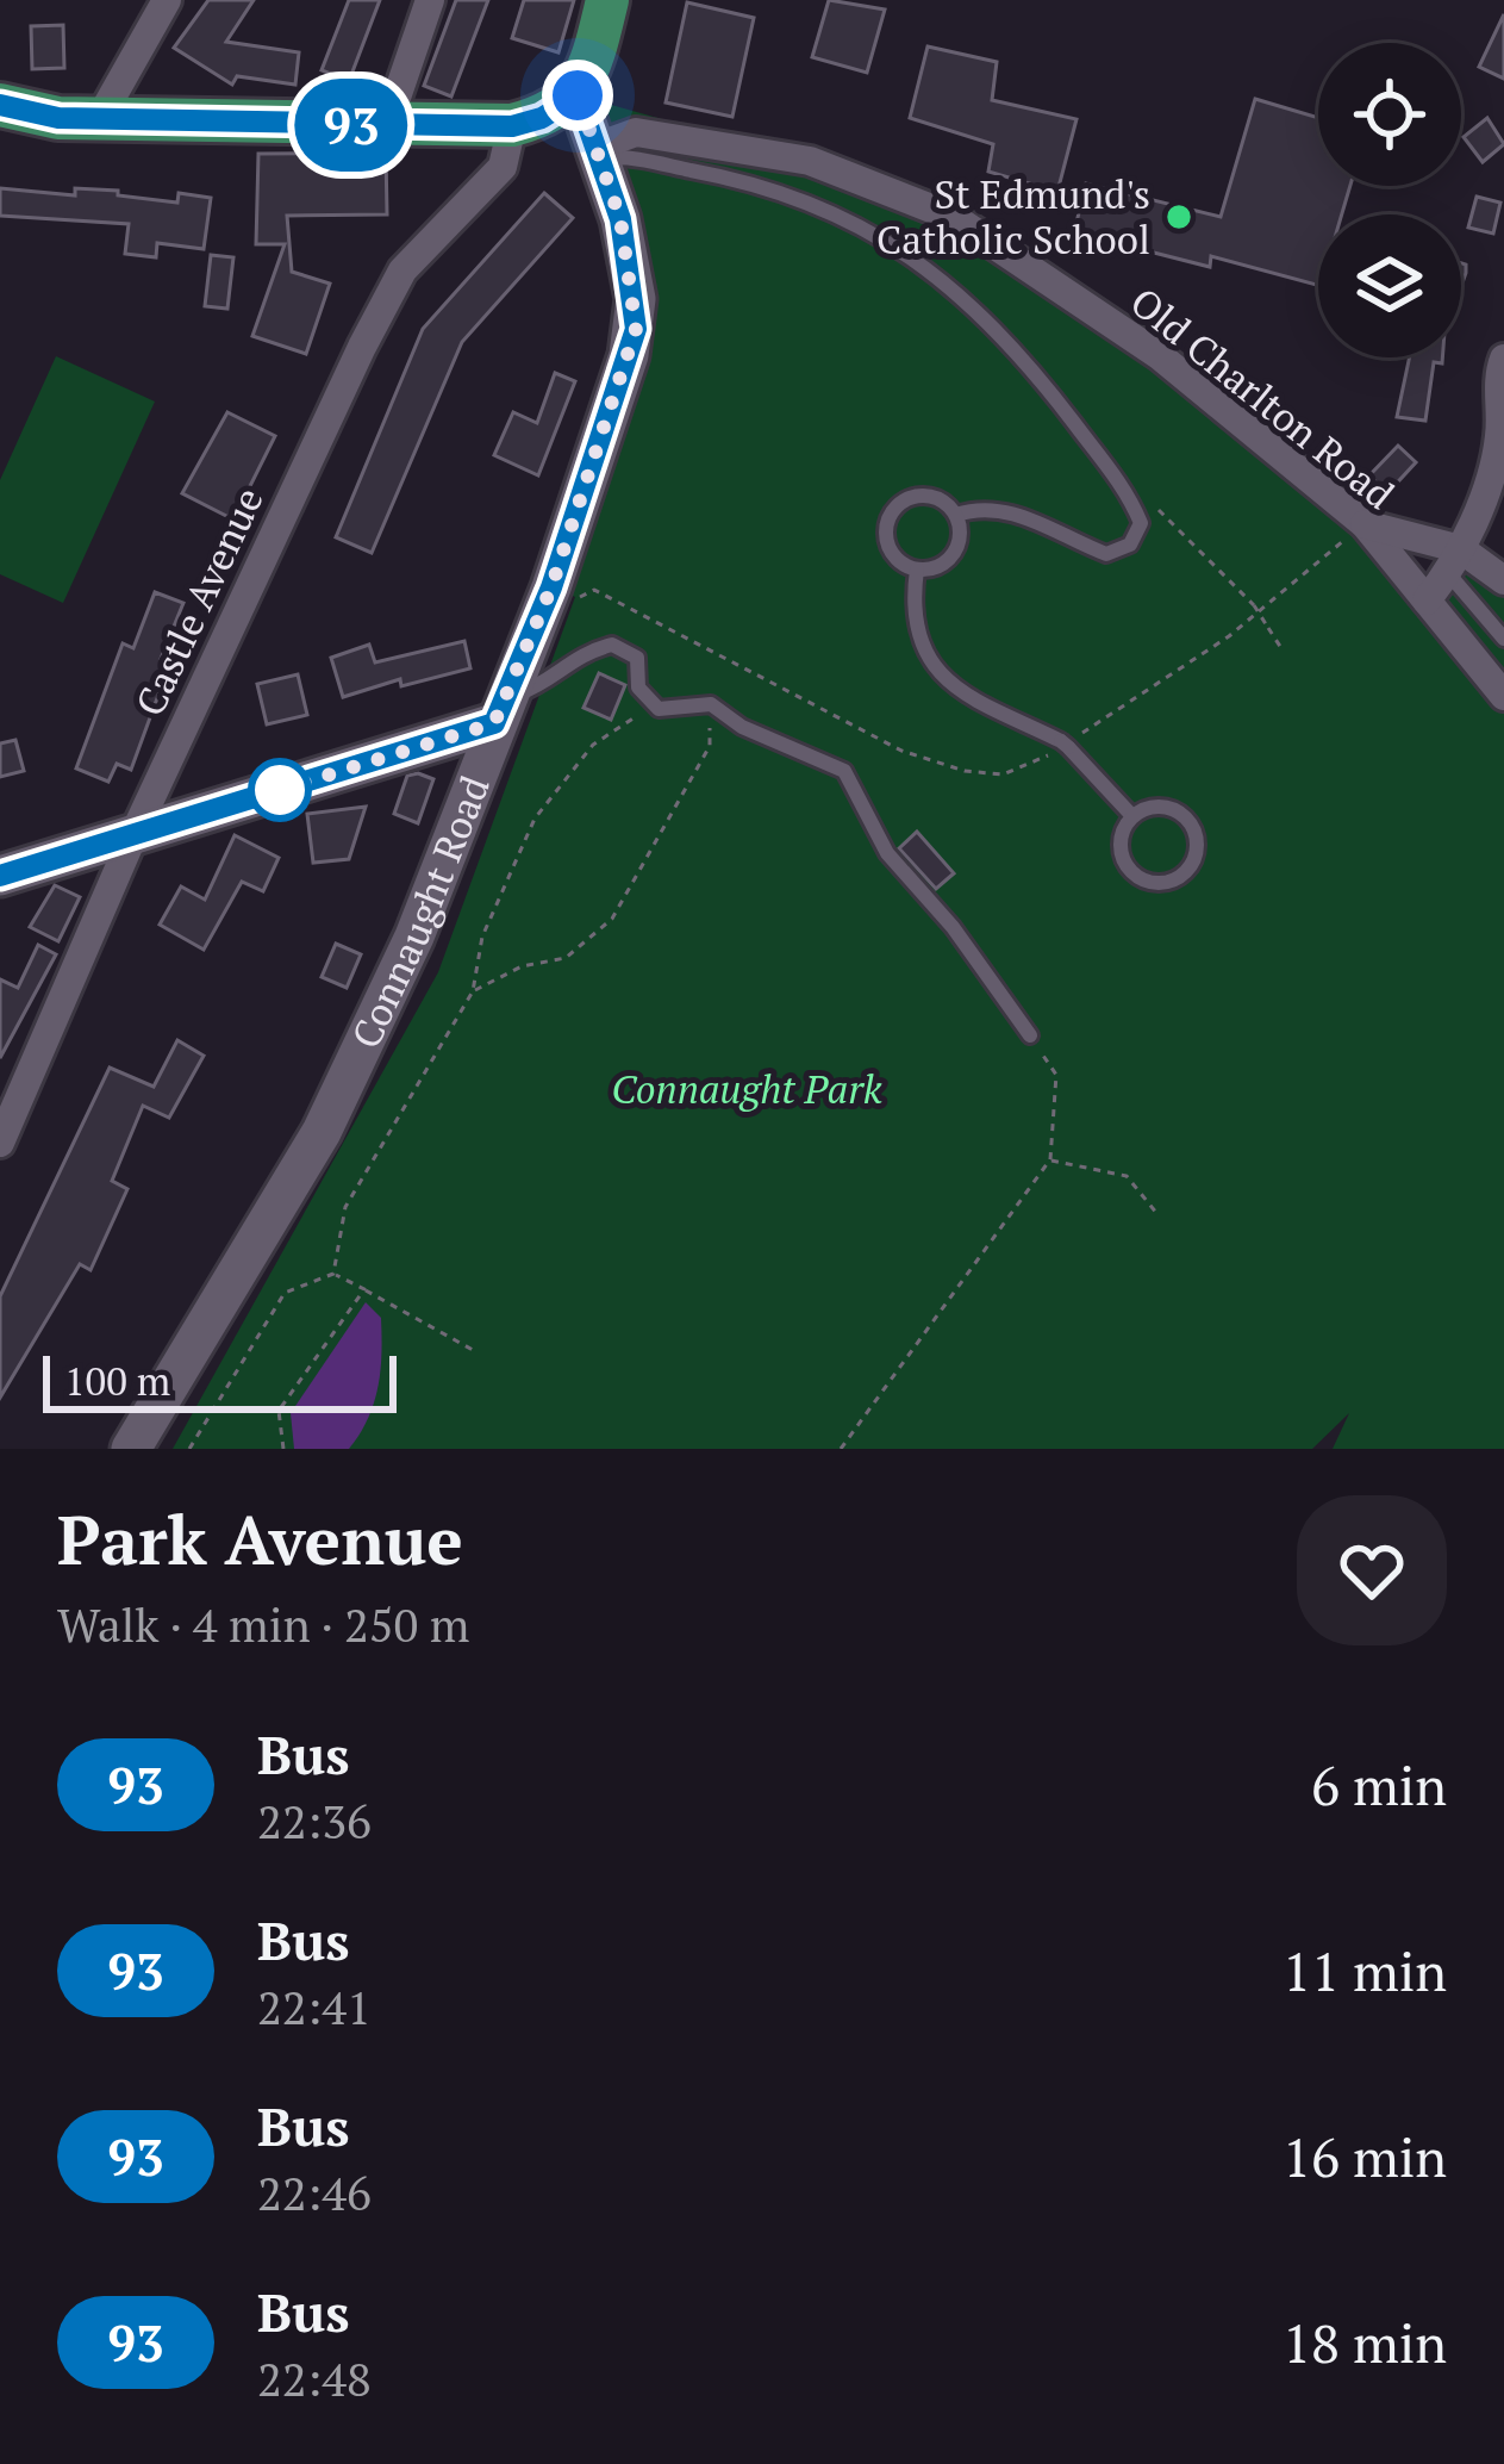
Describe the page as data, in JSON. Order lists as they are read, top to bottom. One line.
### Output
{"streets":{"street":["Old Charlton Road","Castle Avenue","Connaught Road"]},"crossings":[["Old Charlton Road","Connaught Road"]],"parks":["Connaught Park"],"places":["St Edmund's Catholic School"],"lines":["bus line 93"],"scale_bar":"100 m","page":{"on_map":"93","scale":"100 m","heading":["Park Avenue","Walk · 4 min · 250 m"],"list":[{"mark":"93","name":"Bus","note":"22:36","value":"6 min"},{"mark":"93","name":"Bus","note":"22:41","value":"11 min"},{"mark":"93","name":"Bus","note":"22:46","value":"16 min"},{"mark":"93","name":"Bus","note":"22:48","value":"18 min"}]}}
